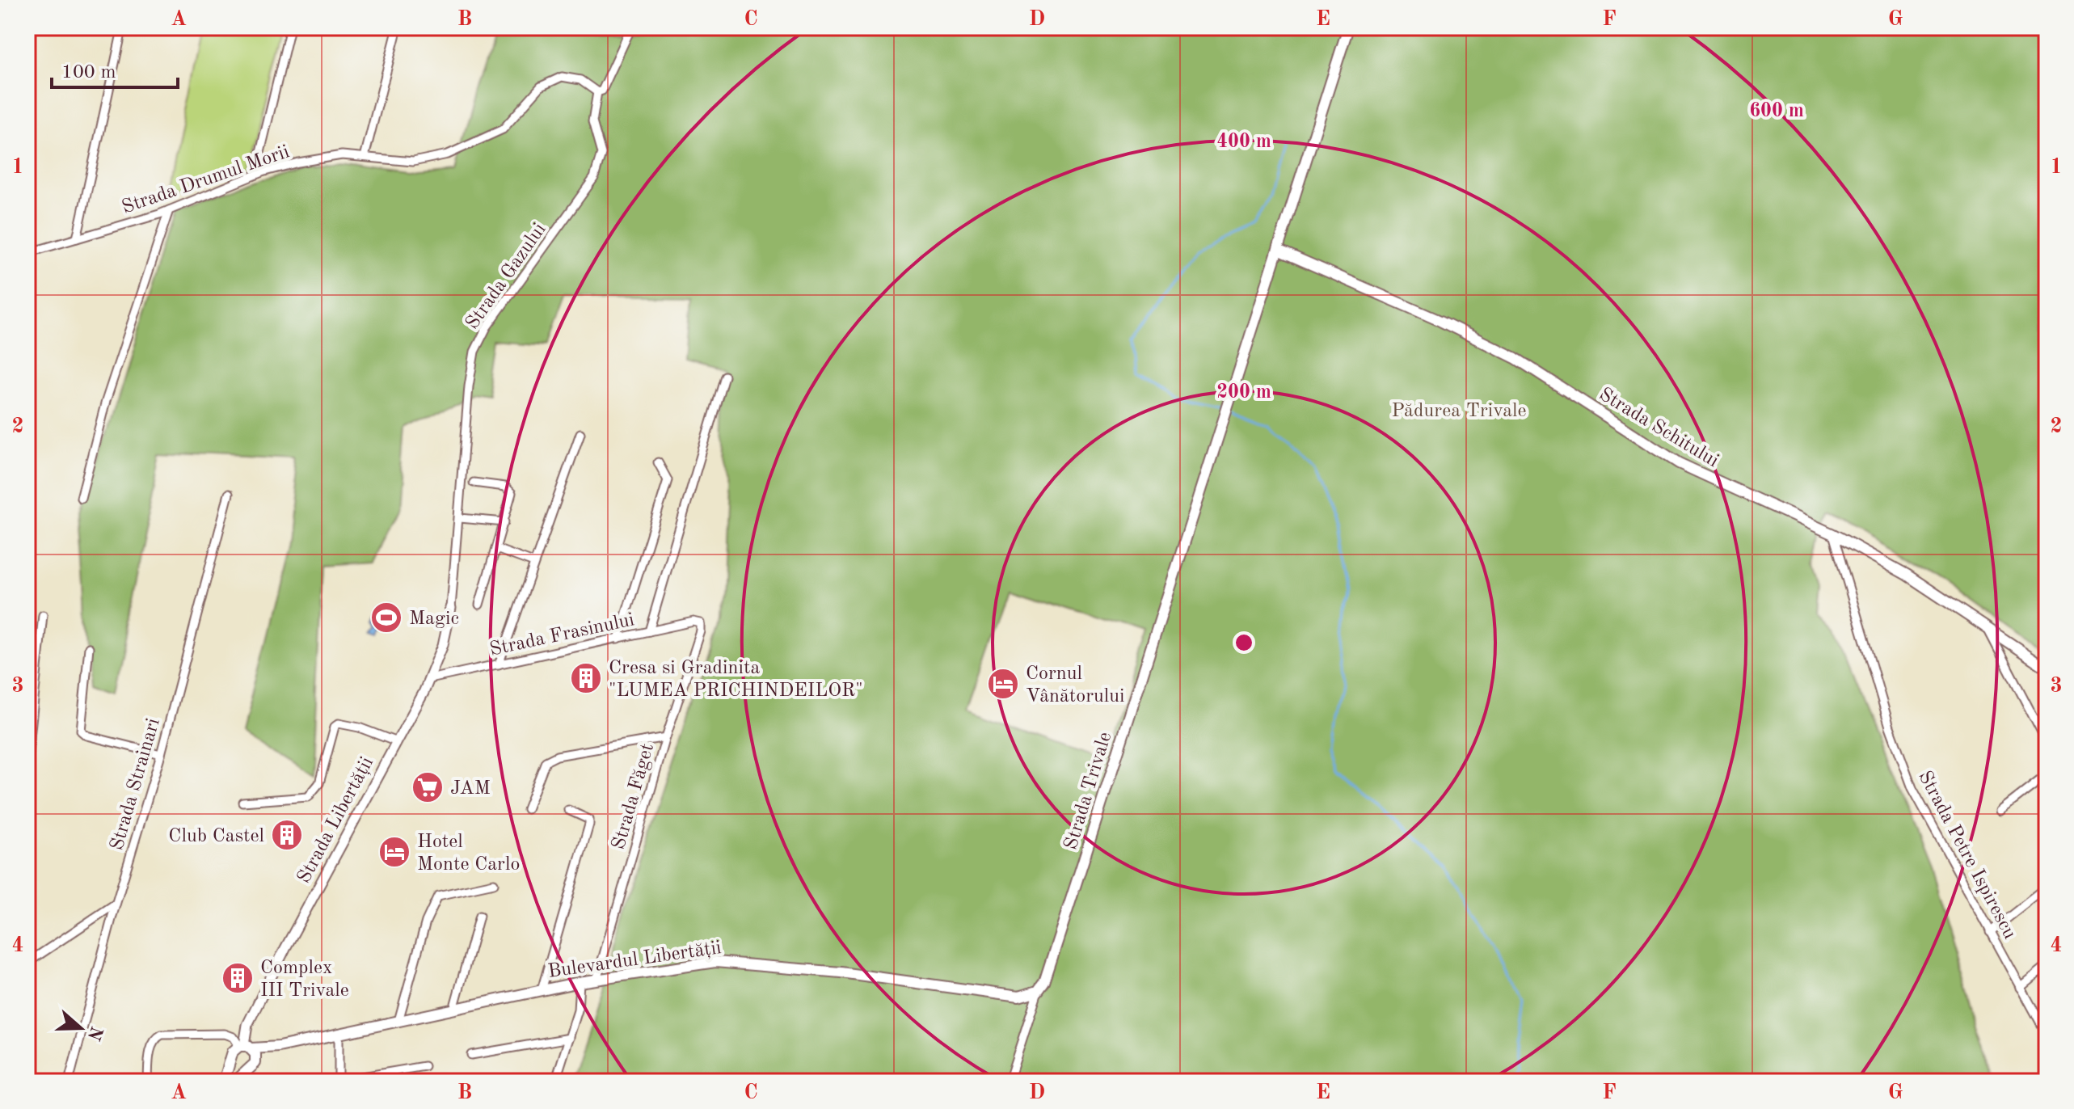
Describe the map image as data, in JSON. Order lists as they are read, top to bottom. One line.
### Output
{"streets":{"main road":["Strada Schitului","Strada Trivale","Bulevardul Libertății"],"street":["Strada Drumul Morii","Strada Gazului","Strada Frasinului","Strada Strainari","Strada Făget","Strada Libertății","Strada Petre Ispirescu"]},"crossings":[["Strada Drumul Morii","Strada Gazului"],["Strada Gazului","Strada Libertății"],["Strada Schitului","Strada Trivale"],["Strada Schitului","Strada Petre Ispirescu"],["Strada Frasinului","Strada Făget"],["Strada Frasinului","Strada Libertății"],["Strada Trivale","Bulevardul Libertății"],["Strada Făget","Bulevardul Libertății"],["Strada Libertății","Bulevardul Libertății"]],"parks":["Pădurea Trivale"],"places":{"sports":["Magic"],"building":["Cresa si Gradinita \"LUMEA PRICHINDEILOR\"","Club Castel","Complex III Trivale"],"hotel":["Cornul Vânătorului","Hotel Monte Carlo"],"supermarket":["JAM"]},"scale_bar":"100 m","north":"right","grid":{"columns":["A","B","C","D","E","F","G"],"rows":["1","2","3","4"]},"rings":["600 m","400 m","200 m"]}
